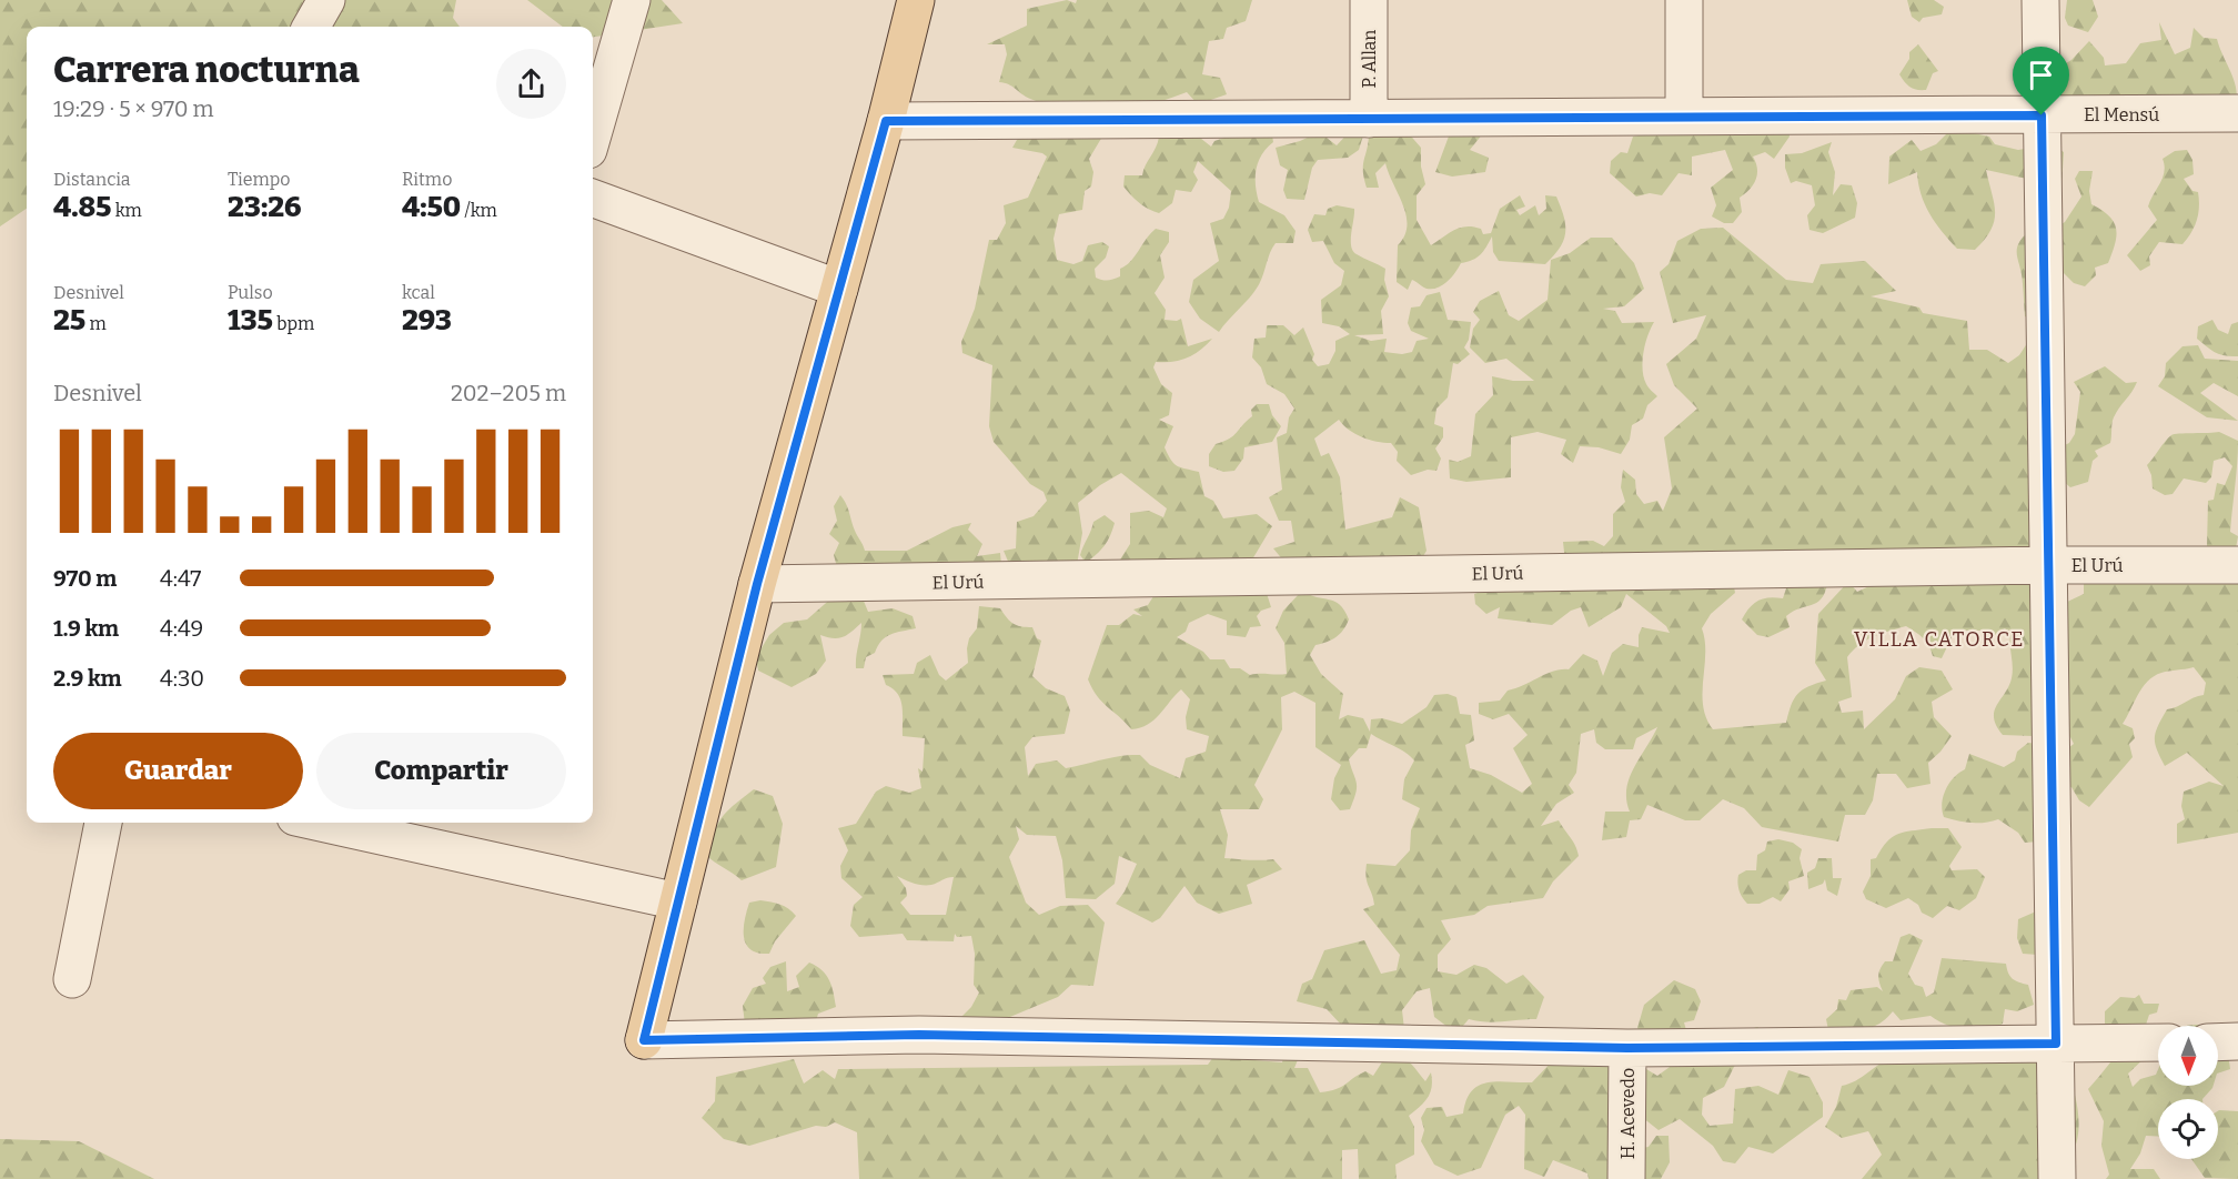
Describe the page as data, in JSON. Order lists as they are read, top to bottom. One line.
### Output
{"streets":{"street":["P. Allan","El Mensú","El Urú","H. Acevedo"]},"crossings":[["P. Allan","El Mensú"]],"districts":["VILLA CATORCE"],"north":"bottom","page":{"heading":["Carrera nocturna","19:29 · 5 × 970 m"],"stats":[["Distancia","4.85 km"],["Tiempo","23:26"],["Ritmo","4:50 /km"],["Desnivel","25 m"],["Pulso","135 bpm"],["kcal","293"]],"chart":["Desnivel","202–205 m"],"list":[{"name":"970 m","note":"4:47"},{"name":"1.9 km","note":"4:49"},{"name":"2.9 km","note":"4:30"}],"buttons":["Guardar","Compartir"]}}
